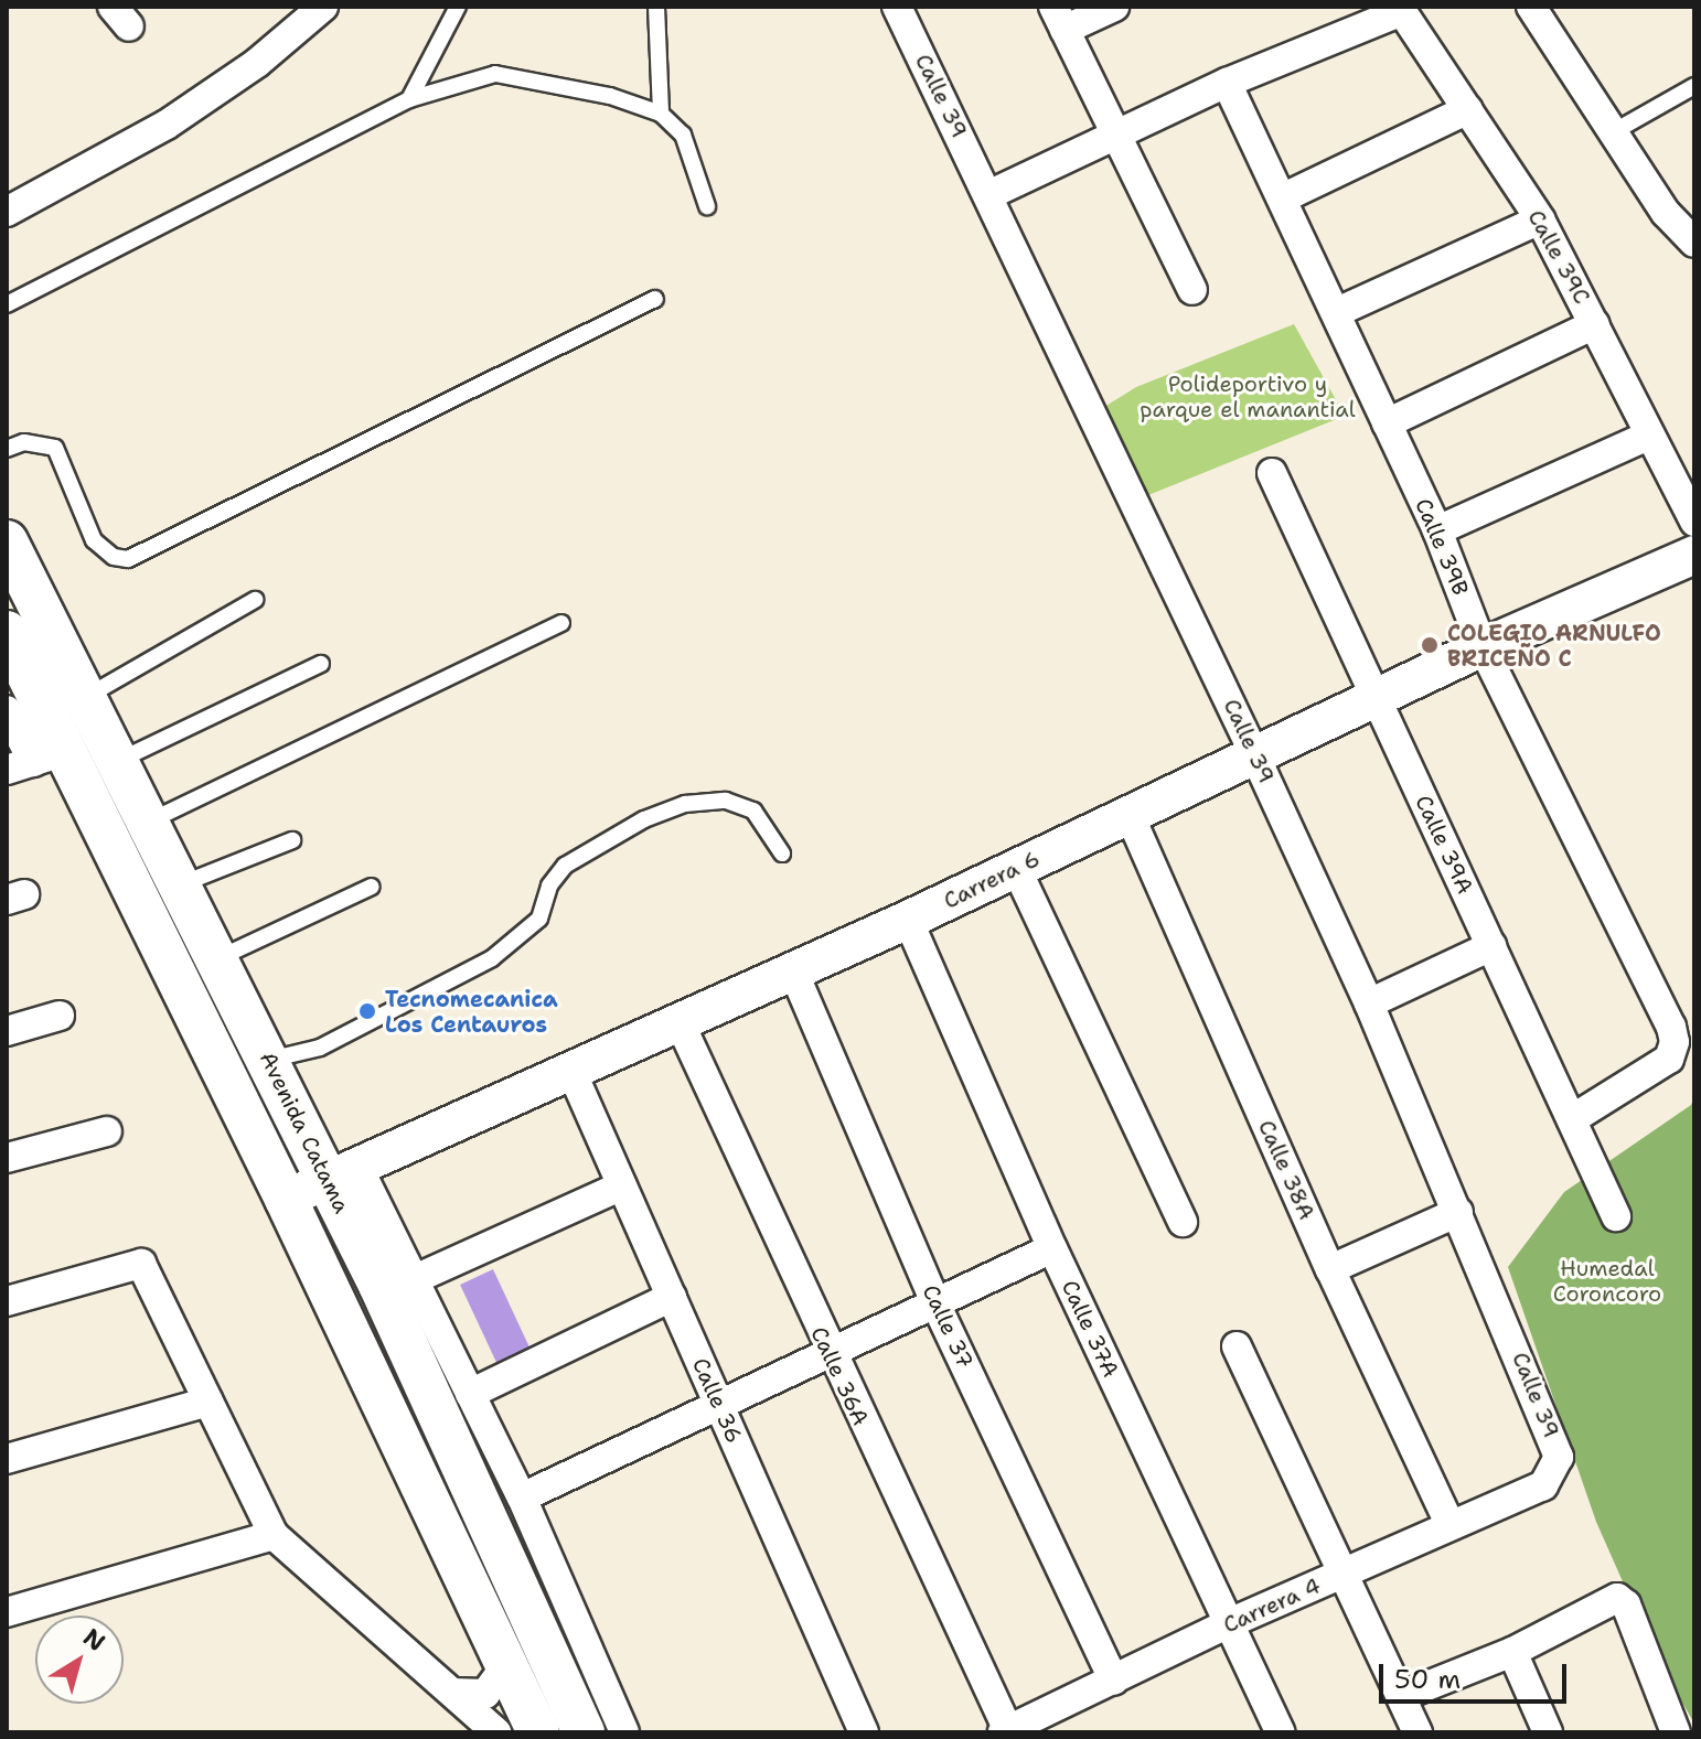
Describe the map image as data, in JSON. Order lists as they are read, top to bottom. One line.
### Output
{"streets":{"main road":["Avenida Catama"],"street":["Calle 39","Calle 39C","Calle 39B","Calle 39A","Carrera 6","Calle 38A","Calle 37","Calle 37A","Calle 36A","Calle 36","Carrera 4"]},"crossings":[["Calle 39","Carrera 6"],["Calle 39","Carrera 4"],["Calle 39B","Calle 39A"],["Calle 39B","Carrera 6"],["Calle 39A","Carrera 6"],["Carrera 6","Avenida Catama"],["Carrera 6","Calle 38A"],["Carrera 6","Calle 37"],["Carrera 6","Calle 37A"],["Carrera 6","Calle 36A"],["Carrera 6","Calle 36"],["Calle 38A","Carrera 4"],["Calle 37","Carrera 4"],["Calle 37A","Carrera 4"],["Calle 36A","Carrera 4"]],"parks":["Polideportivo y parque el manantial","Humedal Coroncoro"],"places":["COLEGIO ARNULFO BRICEÑO C","Tecnomecanica Los Centauros"],"scale_bar":"50 m","north":"top right"}
